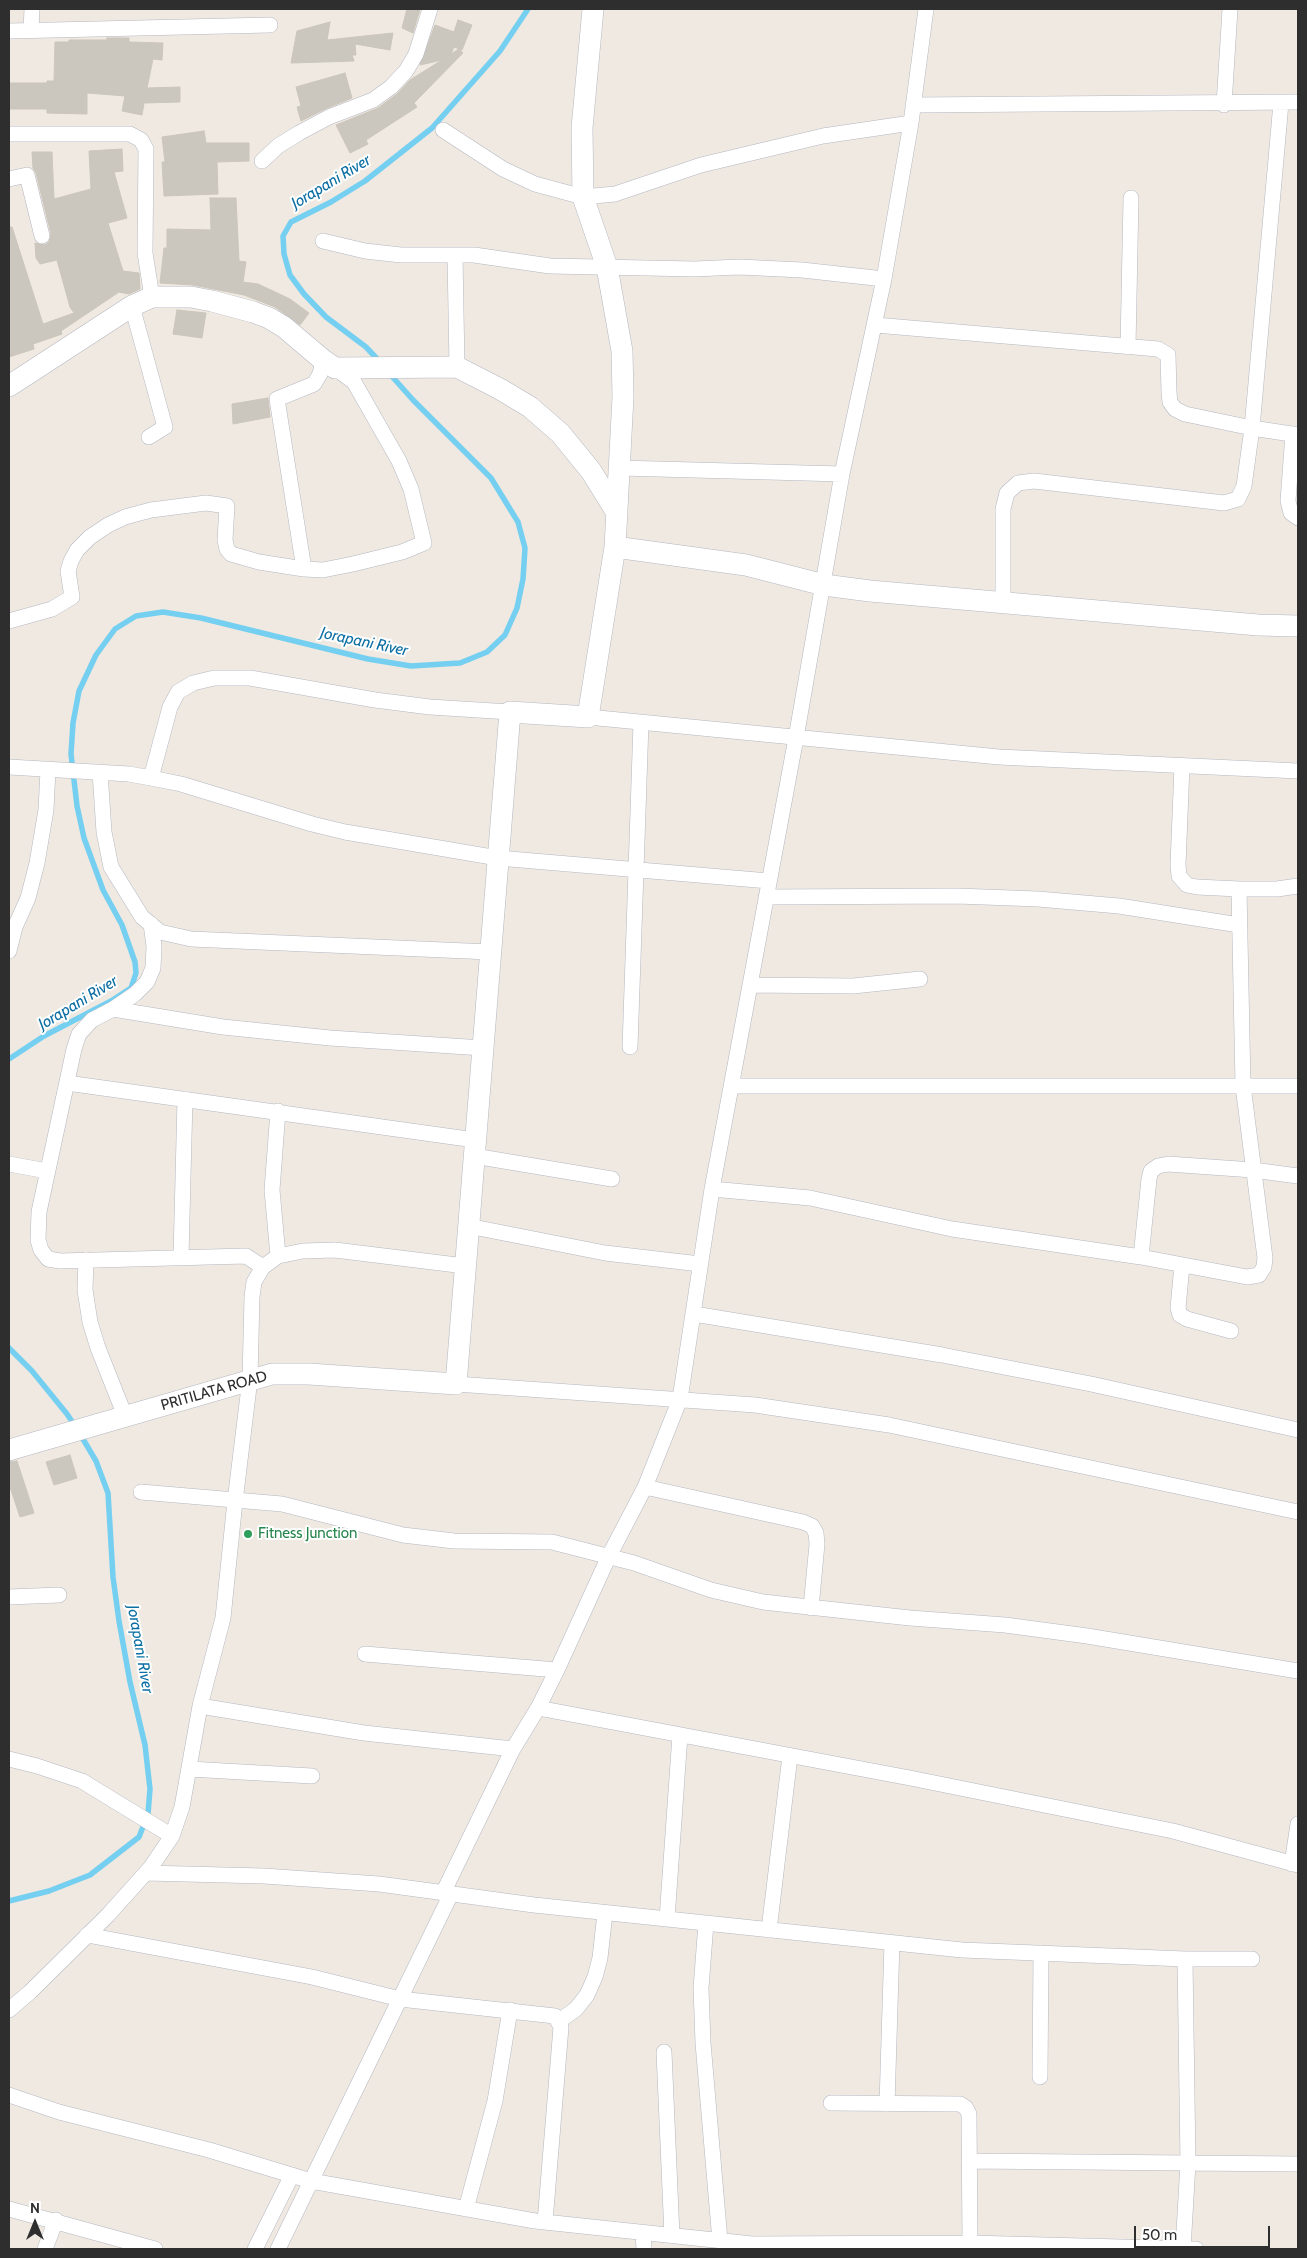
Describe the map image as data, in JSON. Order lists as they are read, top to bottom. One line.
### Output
{"streets":{"street":["PRITILATA ROAD"]},"water":["Jorapani River"],"places":["Fitness Junction"],"scale_bar":"50 m","north":"top"}
